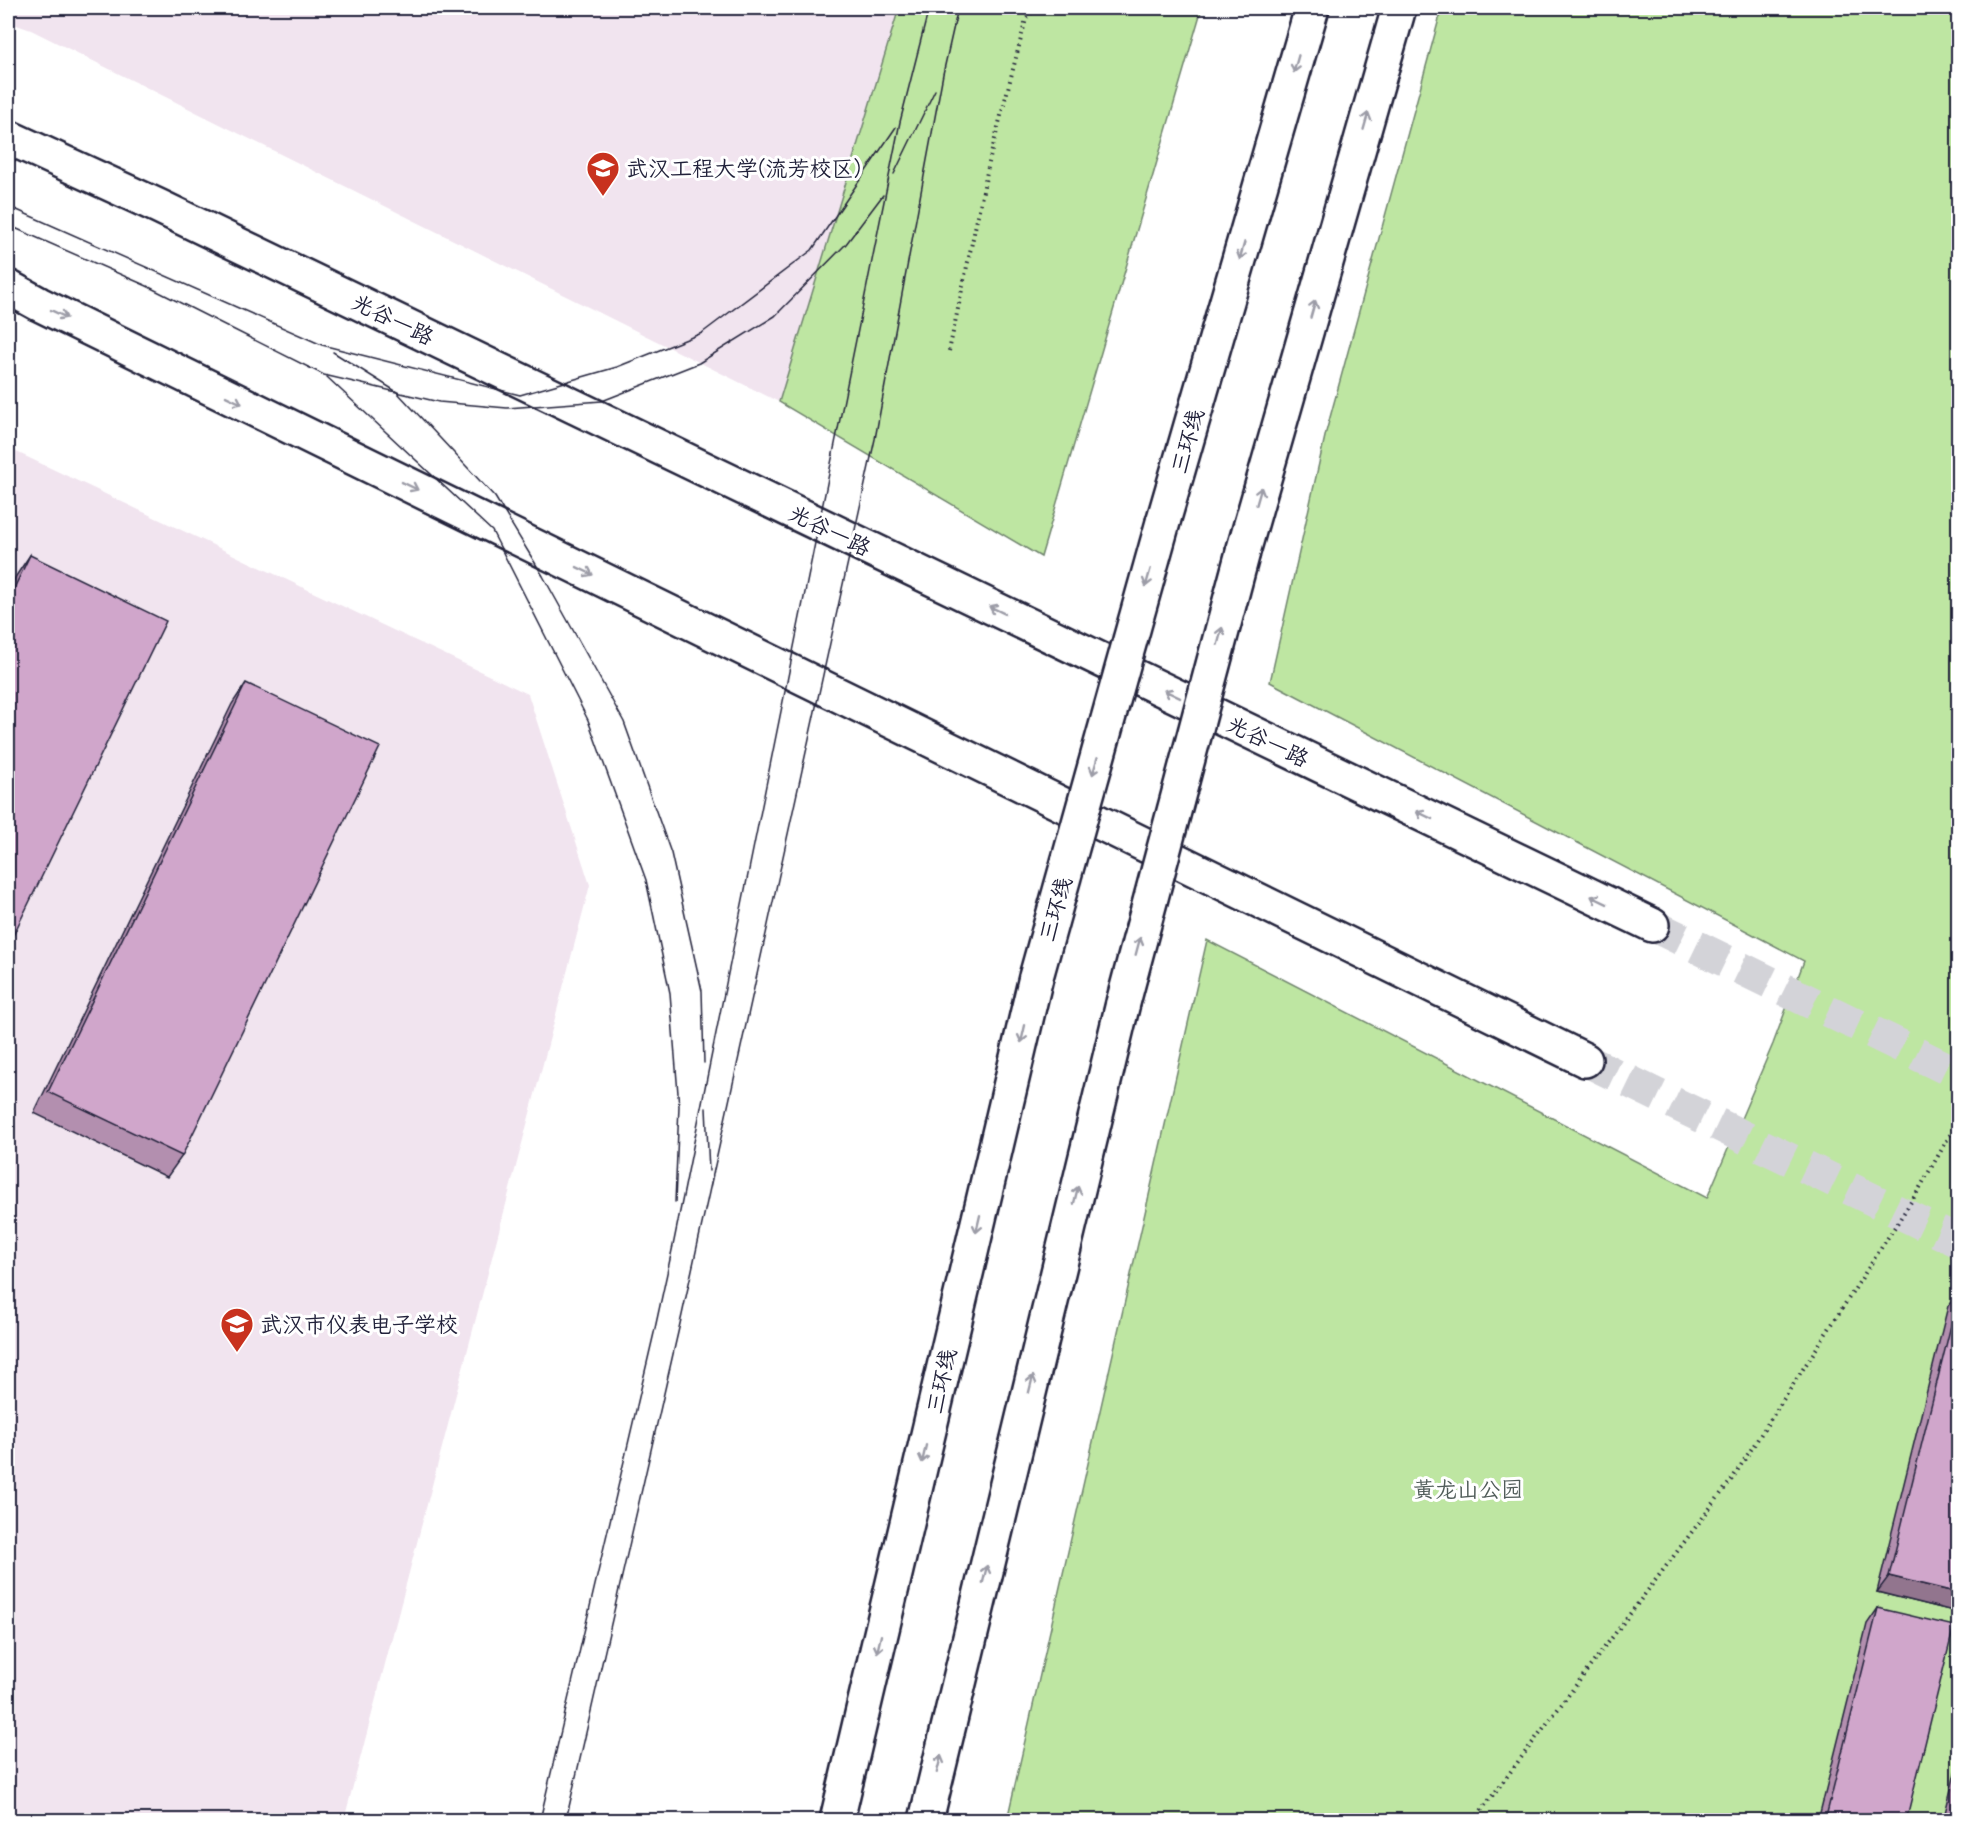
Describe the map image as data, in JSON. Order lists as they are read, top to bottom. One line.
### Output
{"streets":{"main road":["光谷一路","三环线"]},"parks":["黄龙山公园"],"places":{"school or university":["武汉工程大学(流芳校区)","武汉市仪表电子学校"]}}
